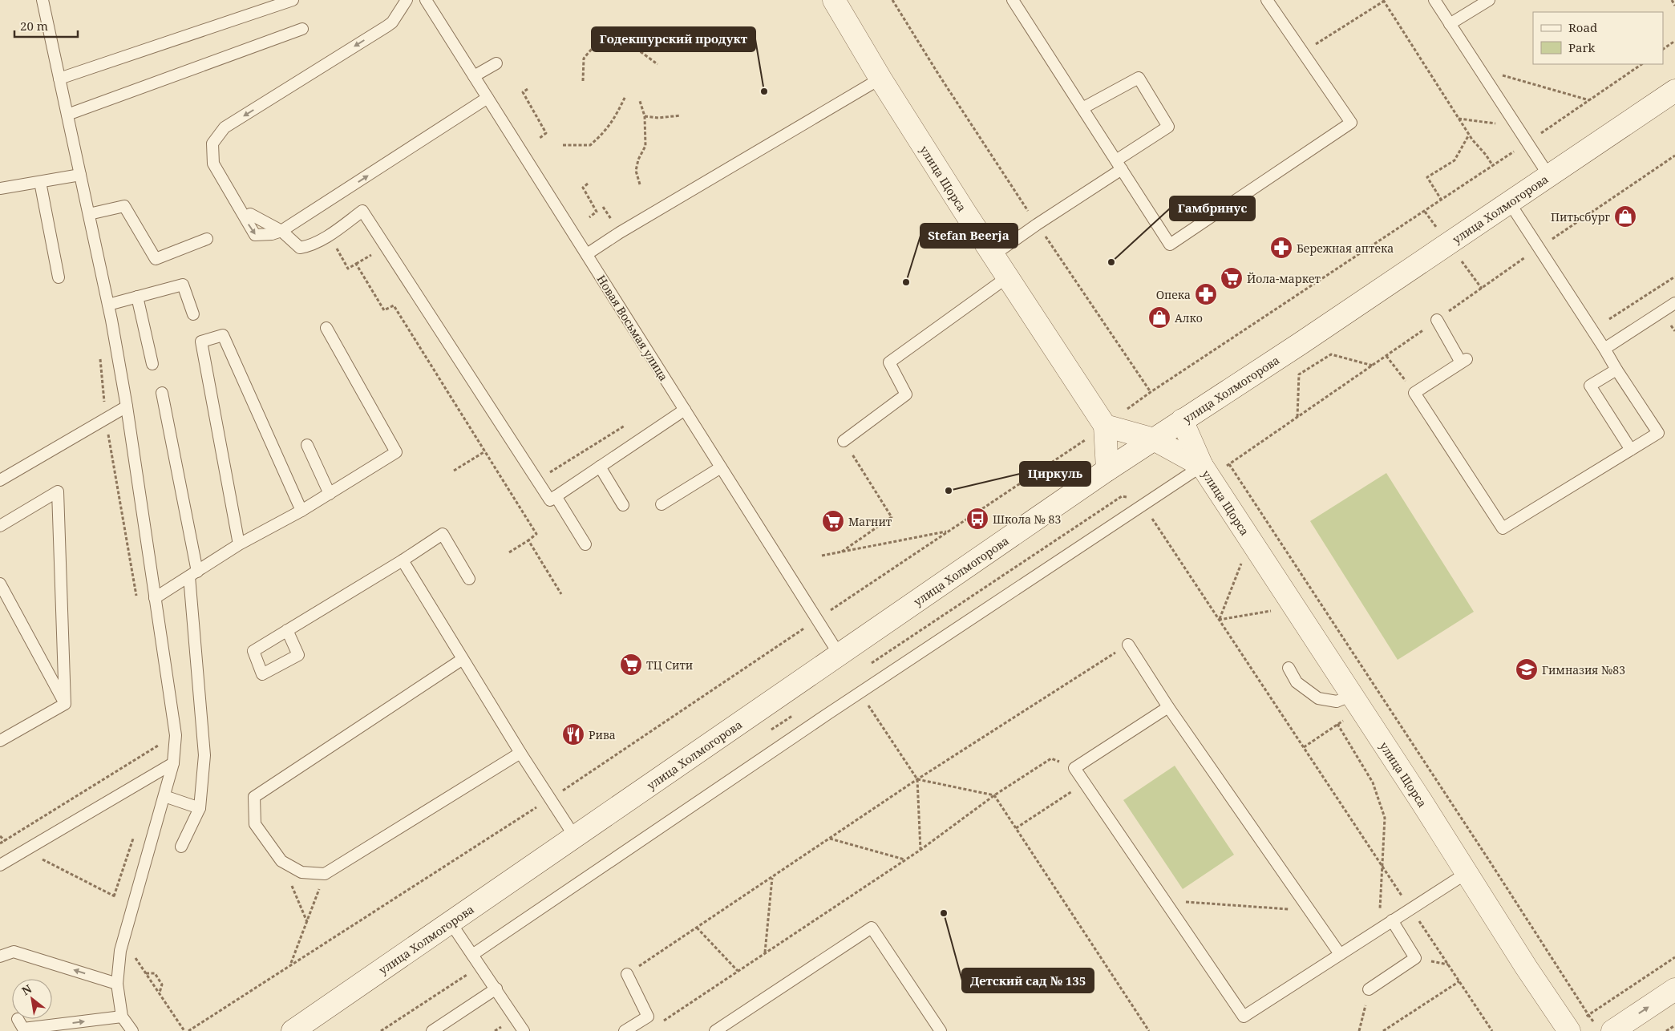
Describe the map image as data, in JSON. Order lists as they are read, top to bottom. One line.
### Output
{"streets":{"main road":["улица Щорса","улица Холмогорова"],"lane":["Новая Восьмая улица"]},"crossings":[["улица Щорса","улица Холмогорова"],["улица Холмогорова","Новая Восьмая улица"]],"places":{"other":["Годекшурский продукт","Гамбринус","Stefan Beerja","Циркуль","Детский сад № 135"],"shop":["Питьсбург","Алко"],"pharmacy":["Бережная аптека","Опека"],"supermarket":["Йола-маркет","Магнит","ТЦ Сити"],"bus stop":["Школа № 83"],"school or university":["Гимназия №83"],"restaurant":["Рива"]},"legend":["Road","Park"],"scale_bar":"20 m","north":"top left"}
